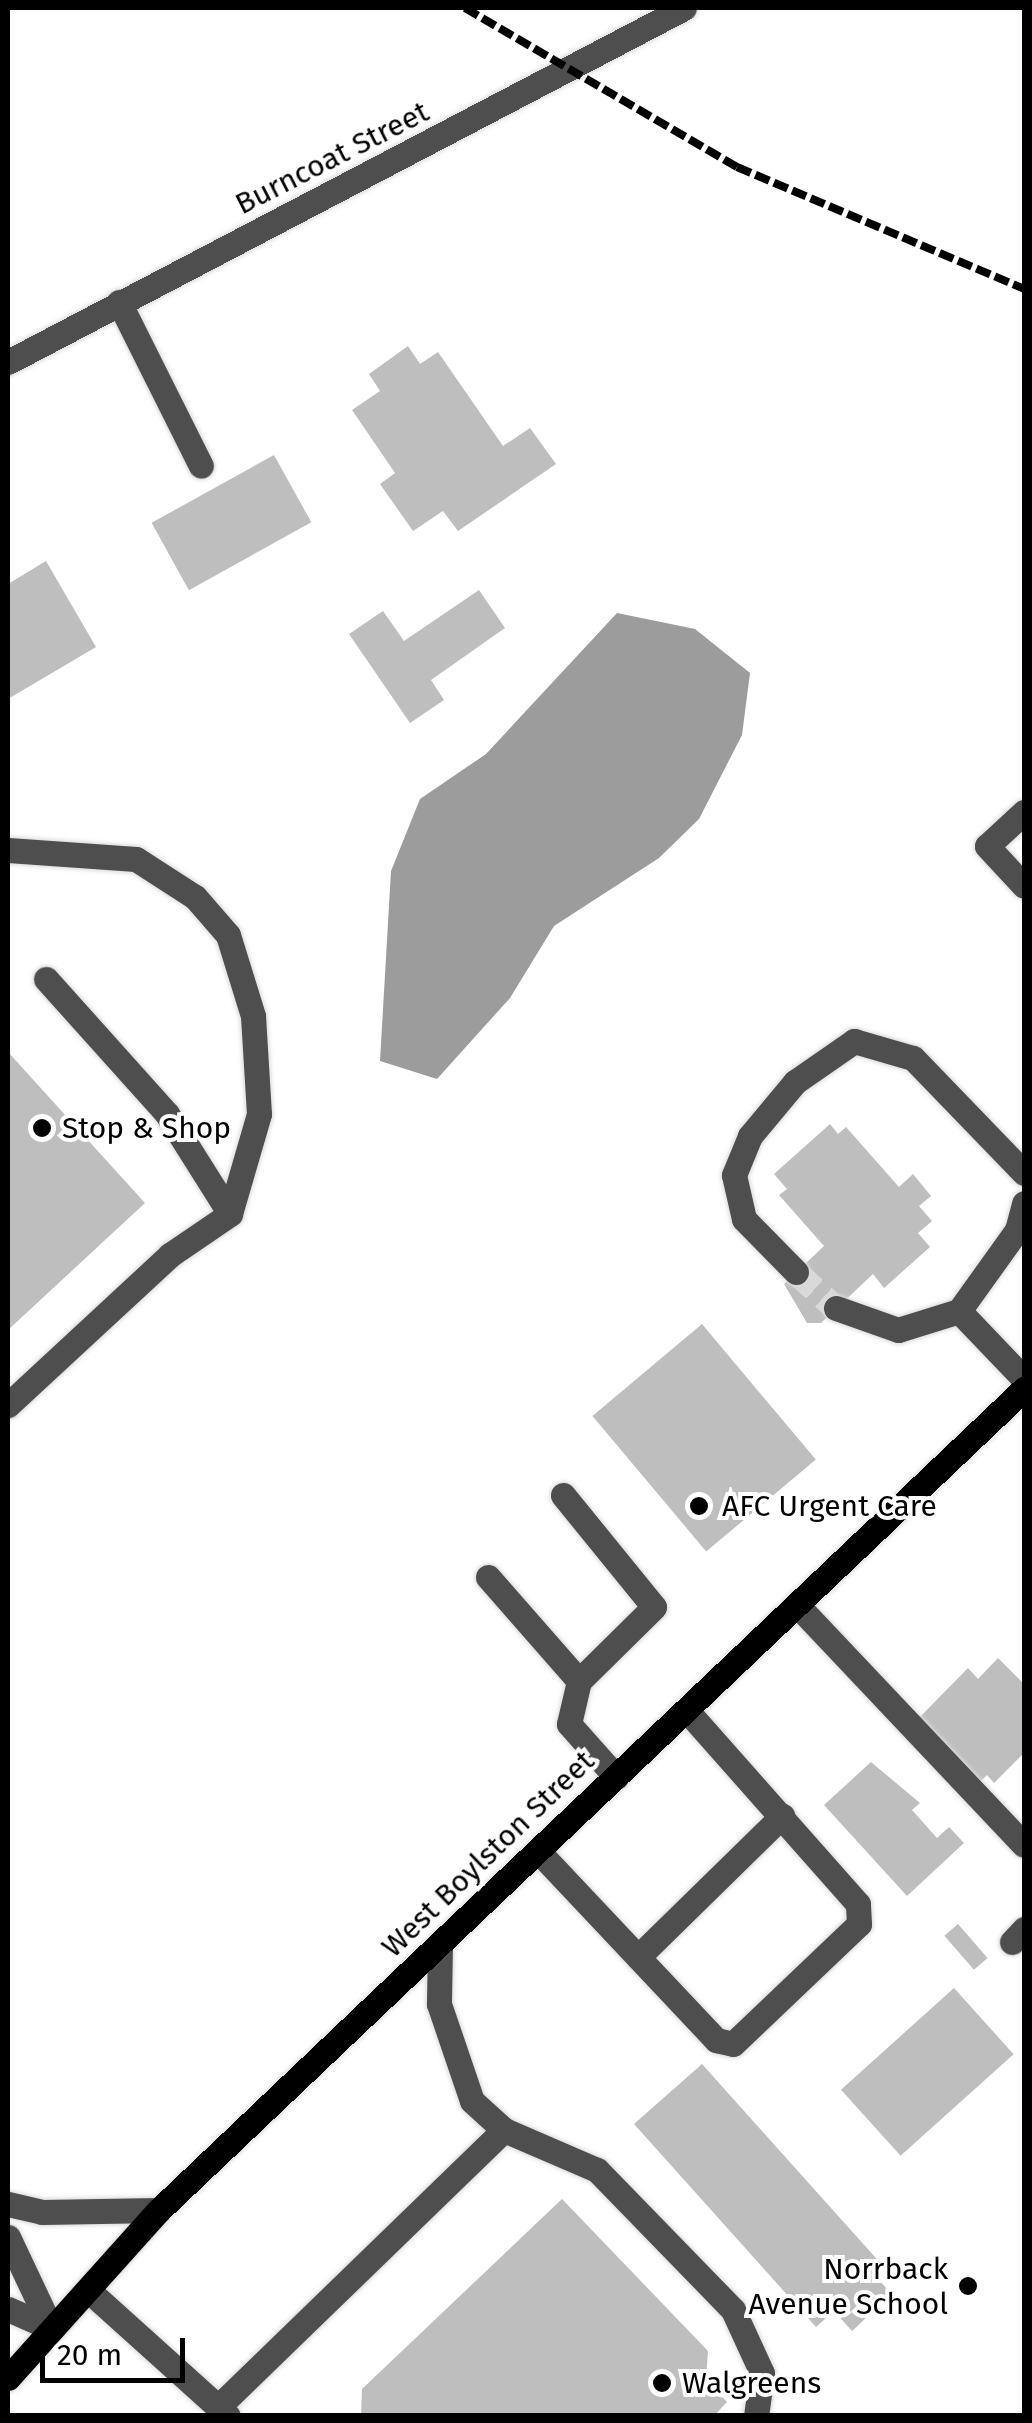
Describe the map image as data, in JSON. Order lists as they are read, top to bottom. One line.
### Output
{"streets":{"main road":["West Boylston Street"],"street":["Burncoat Street"]},"places":["Stop & Shop","AFC Urgent Care","Norrback Avenue School","Walgreens"],"scale_bar":"20 m"}
